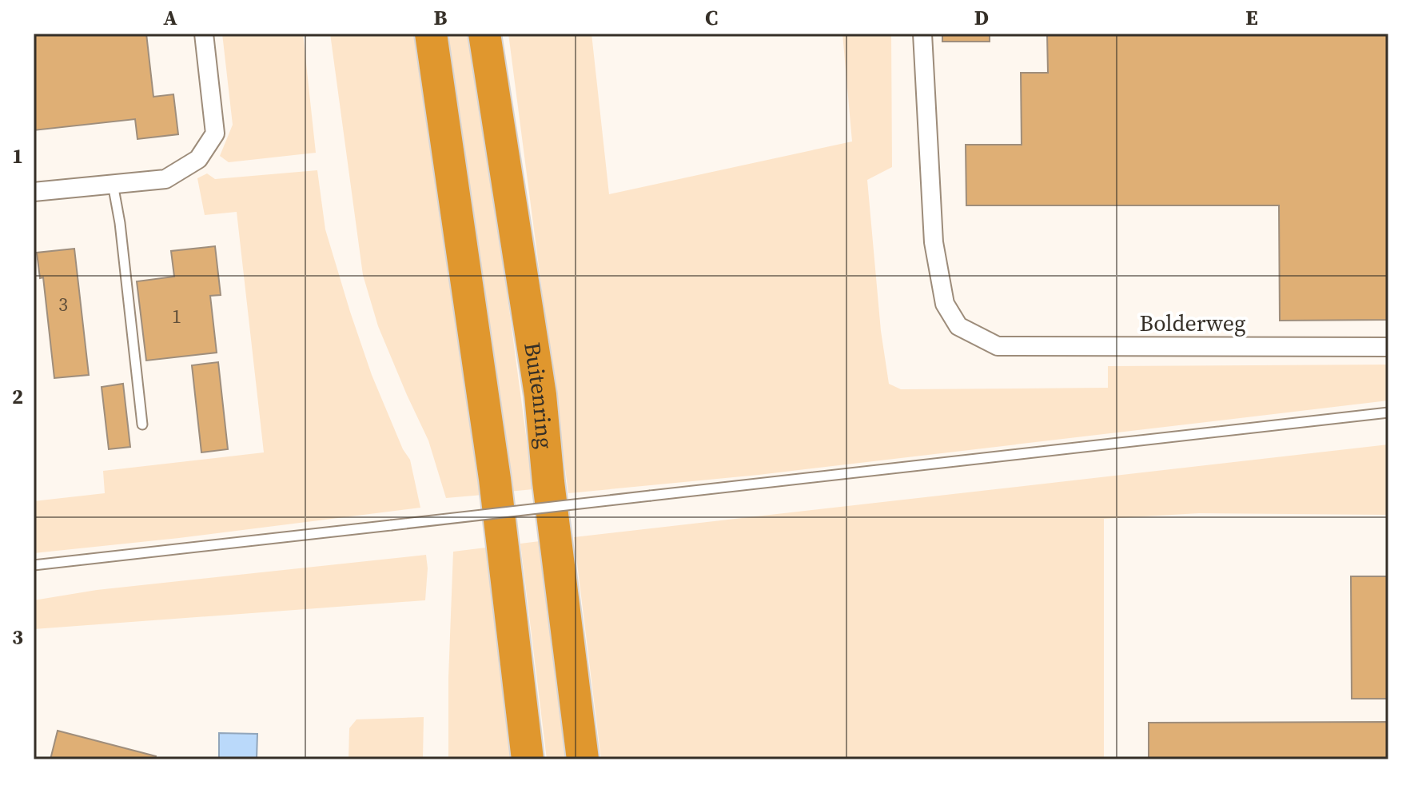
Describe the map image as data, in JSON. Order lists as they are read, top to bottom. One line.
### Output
{"streets":{"highway":["Buitenring"],"street":["Bolderweg"]},"house_numbers":["3","1"],"grid":{"columns":["A","B","C","D","E"],"rows":["1","2","3"]}}
